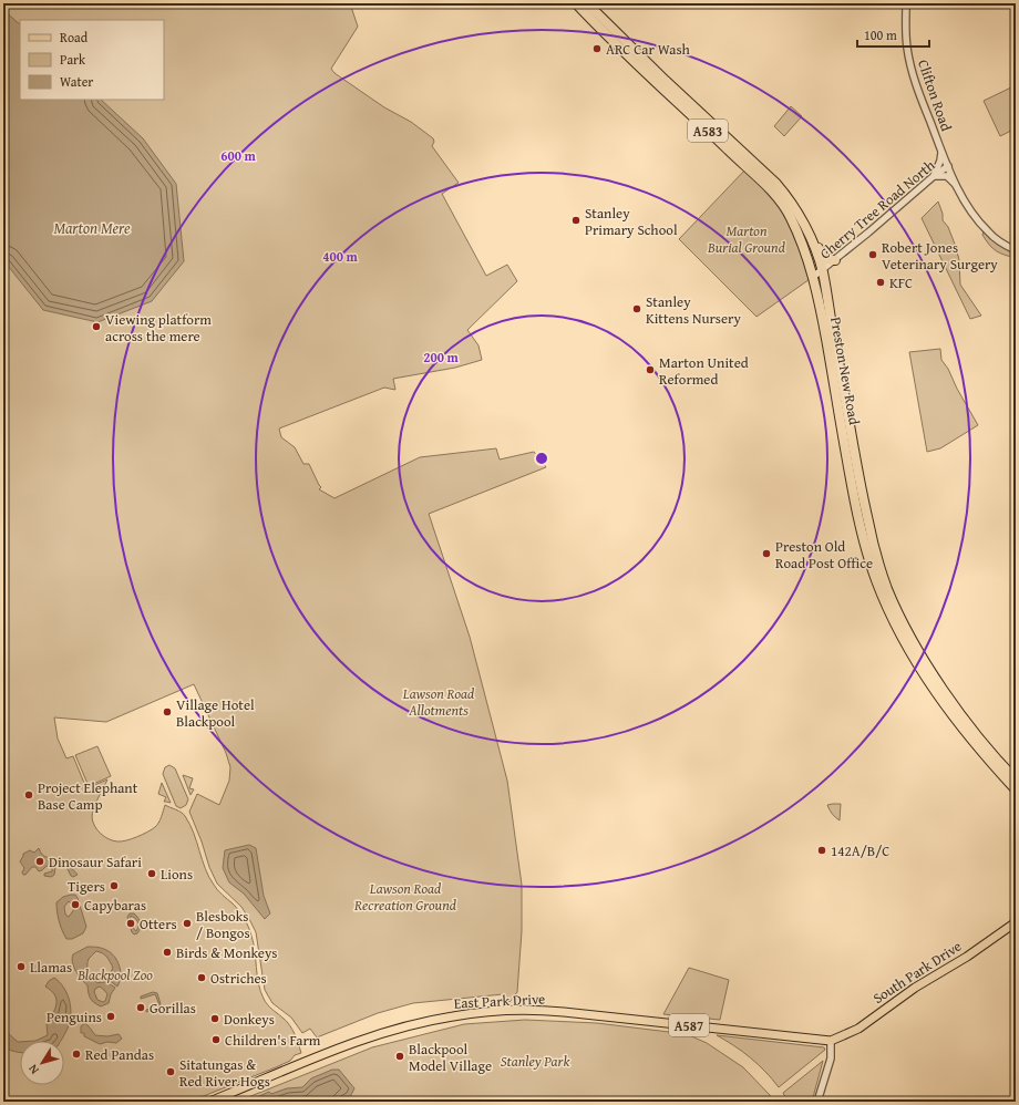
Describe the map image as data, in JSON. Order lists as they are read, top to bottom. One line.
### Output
{"streets":{"highway":["A583","Preston New Road"],"main road":["South Park Drive","East Park Drive","A587"],"street":["Clifton Road","Cherry Tree Road North"]},"crossings":[["Clifton Road","Cherry Tree Road North"],["A583","Cherry Tree Road North"],["A583","Preston New Road"],["Cherry Tree Road North","Preston New Road"],["South Park Drive","East Park Drive"]],"water":["Marton Mere"],"parks":["Marton Burial Ground","Lawson Road Allotments","Lawson Road Recreation Ground","Blackpool Zoo","Stanley Park"],"places":["ARC Car Wash","Stanley Primary School","Robert Jones Veterinary Surgery","KFC","Stanley Kittens Nursery","Viewing platform across the mere","Marton United Reformed","Preston Old Road Post Office","Village Hotel Blackpool","Project Elephant Base Camp","142A/B/C","Dinosaur Safari","Lions","Tigers","Capybaras","Otters","Blesboks / Bongos","Birds & Monkeys","Llamas","Ostriches","Gorillas","Penguins","Donkeys","Children's Farm","Red Pandas","Blackpool Model Village","Sitatungas & Red River Hogs"],"legend":["Road","Park","Water"],"scale_bar":"100 m","north":"bottom left","rings":["600 m","400 m","200 m"]}
